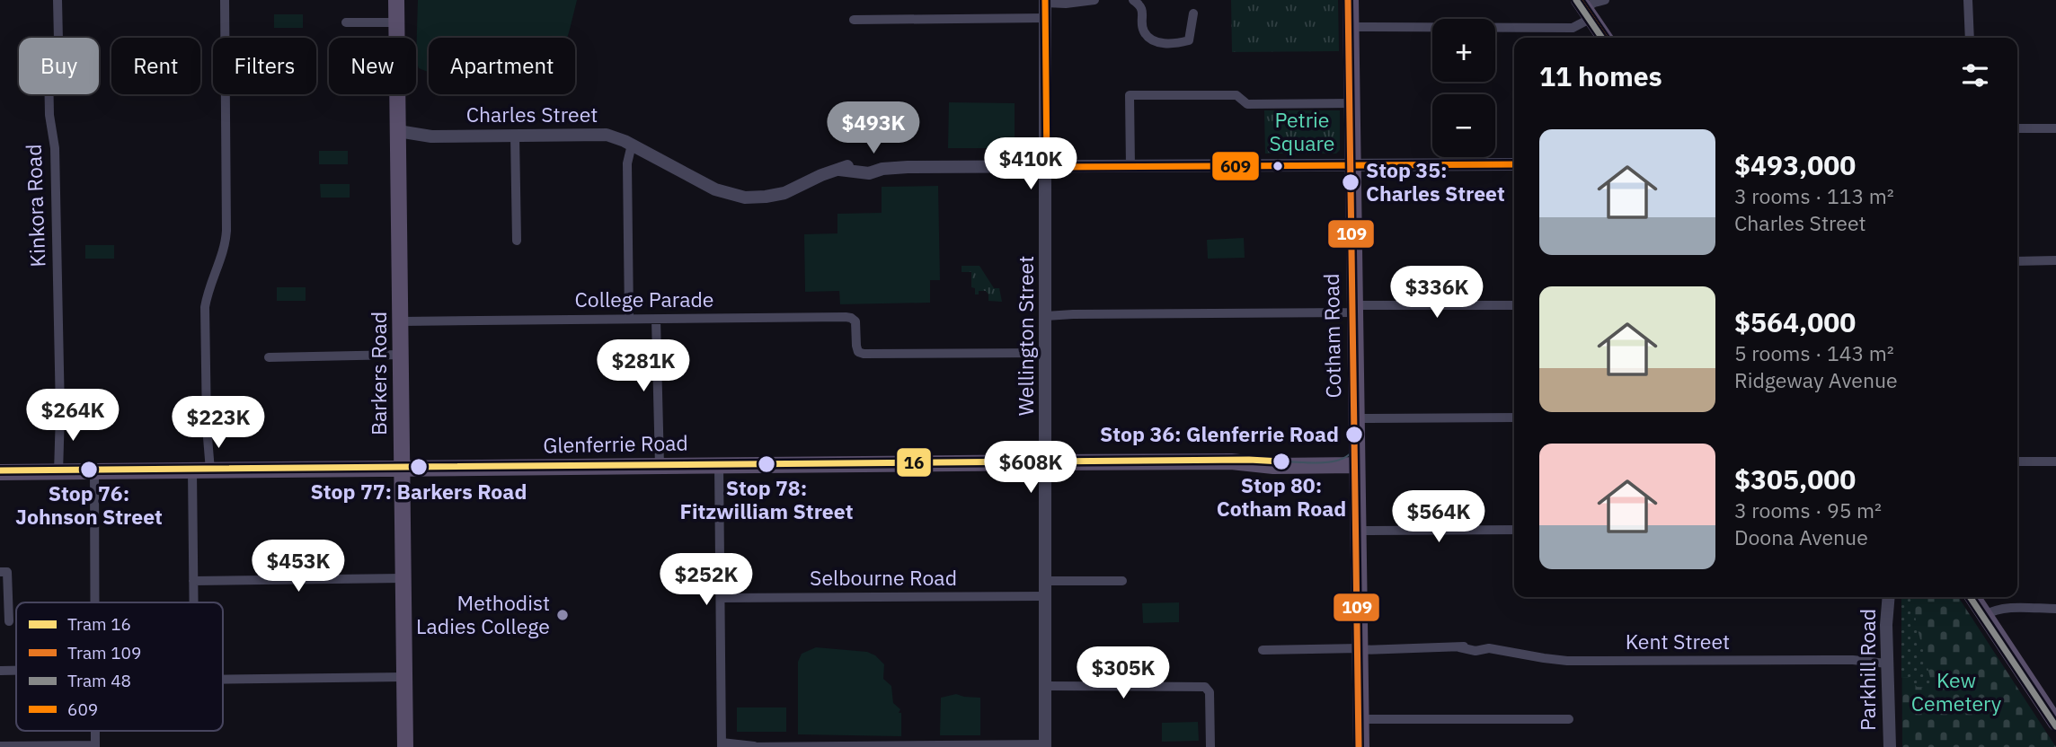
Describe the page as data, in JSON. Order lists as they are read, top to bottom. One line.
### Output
{"streets":{"main road":["Cotham Road","Barkers Road","Glenferrie Road"],"street":["Charles Street","Kinkora Road","College Parade","Wellington Street","Selbourne Road","Kent Street","Parkhill Road"]},"crossings":[["Charles Street","Wellington Street"],["Charles Street","Cotham Road"],["Charles Street","Barkers Road"],["Kinkora Road","Glenferrie Road"],["College Parade","Wellington Street"],["College Parade","Barkers Road"],["Wellington Street","Glenferrie Road"],["Wellington Street","Selbourne Road"],["Cotham Road","Glenferrie Road"],["Cotham Road","Kent Street"],["Barkers Road","Glenferrie Road"],["Kent Street","Parkhill Road"]],"parks":["Petrie Square","Kew Cemetery"],"places":["Stop 35: Charles Street","Stop 36: Glenferrie Road","Stop 80: Cotham Road","Stop 78: Fitzwilliam Street","Stop 77: Barkers Road","Stop 76: Johnson Street","Methodist Ladies College"],"lines":["tram line 109","tram line 48","transit line 609","tram line 16"],"legend":["Tram 16","Tram 109","Tram 48","609"],"page":{"map_buttons":["+","−"],"chip":["Buy","Rent","Filters","New","Apartment"],"heading":"11 homes","price":["$493K","$410K","$336K","$281K","$264K","$223K","$608K","$564K","$453K","$252K","$305K"],"list":[{"name":"$493,000","note":"3 rooms · 113 m² · Charles Street"},{"name":"$564,000","note":"5 rooms · 143 m² · Ridgeway Avenue"},{"name":"$305,000","note":"3 rooms · 95 m² · Doona Avenue"}]}}
